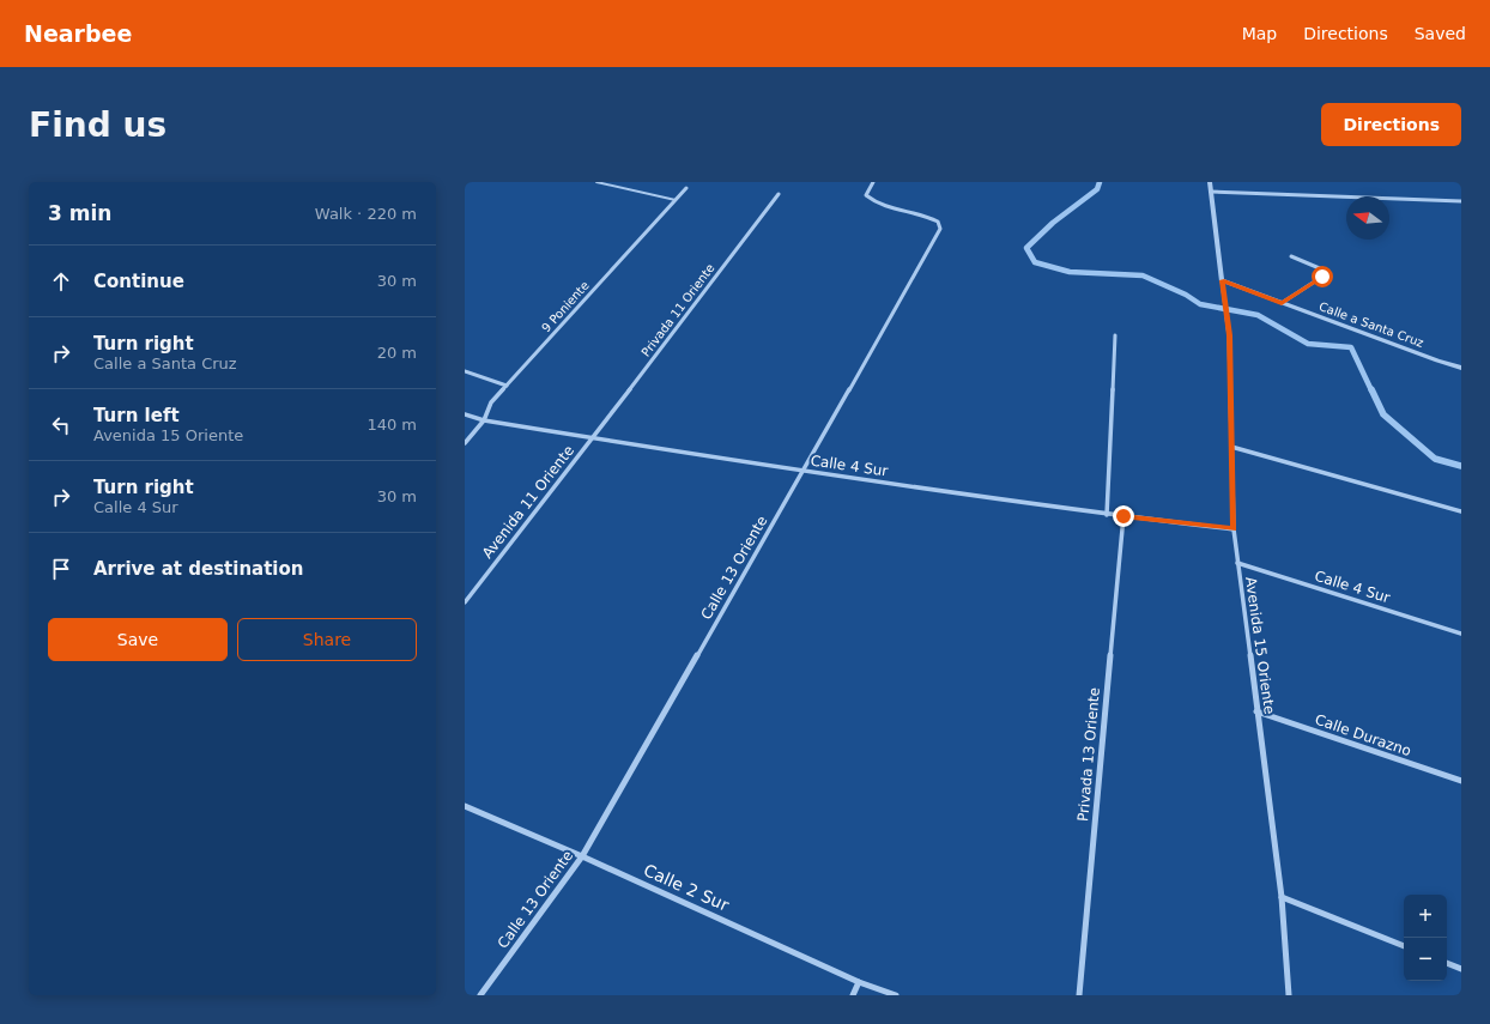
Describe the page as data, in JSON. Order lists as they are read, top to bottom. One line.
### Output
{"streets":{"street":["9 Poniente","Privada 11 Oriente","Calle a Santa Cruz","Calle 4 Sur","Avenida 11 Oriente","Calle 13 Oriente","Avenida 15 Oriente","Calle Durazno","Privada 13 Oriente","Calle 2 Sur"]},"crossings":[["9 Poniente","Calle 4 Sur"],["Privada 11 Oriente","Calle 4 Sur"],["Privada 11 Oriente","Avenida 11 Oriente"],["Calle a Santa Cruz","Avenida 15 Oriente"],["Calle 4 Sur","Avenida 11 Oriente"],["Calle 4 Sur","Calle 13 Oriente"],["Calle 4 Sur","Avenida 15 Oriente"],["Calle 4 Sur","Privada 13 Oriente"],["Calle 13 Oriente","Calle 2 Sur"],["Avenida 15 Oriente","Calle Durazno"]],"north":"left","page":{"header":"Nearbee","nav":["Map","Directions","Saved"],"buttons":["Directions",["Save","Share"]],"title":"Find us","heading":["3 min","Walk · 220 m"],"list":[["Continue","30 m"],["Turn right","Calle a Santa Cruz","20 m"],["Turn left","Avenida 15 Oriente","140 m"],["Turn right","Calle 4 Sur","30 m"],"Arrive at destination"],"map_buttons":["+","−"]}}
